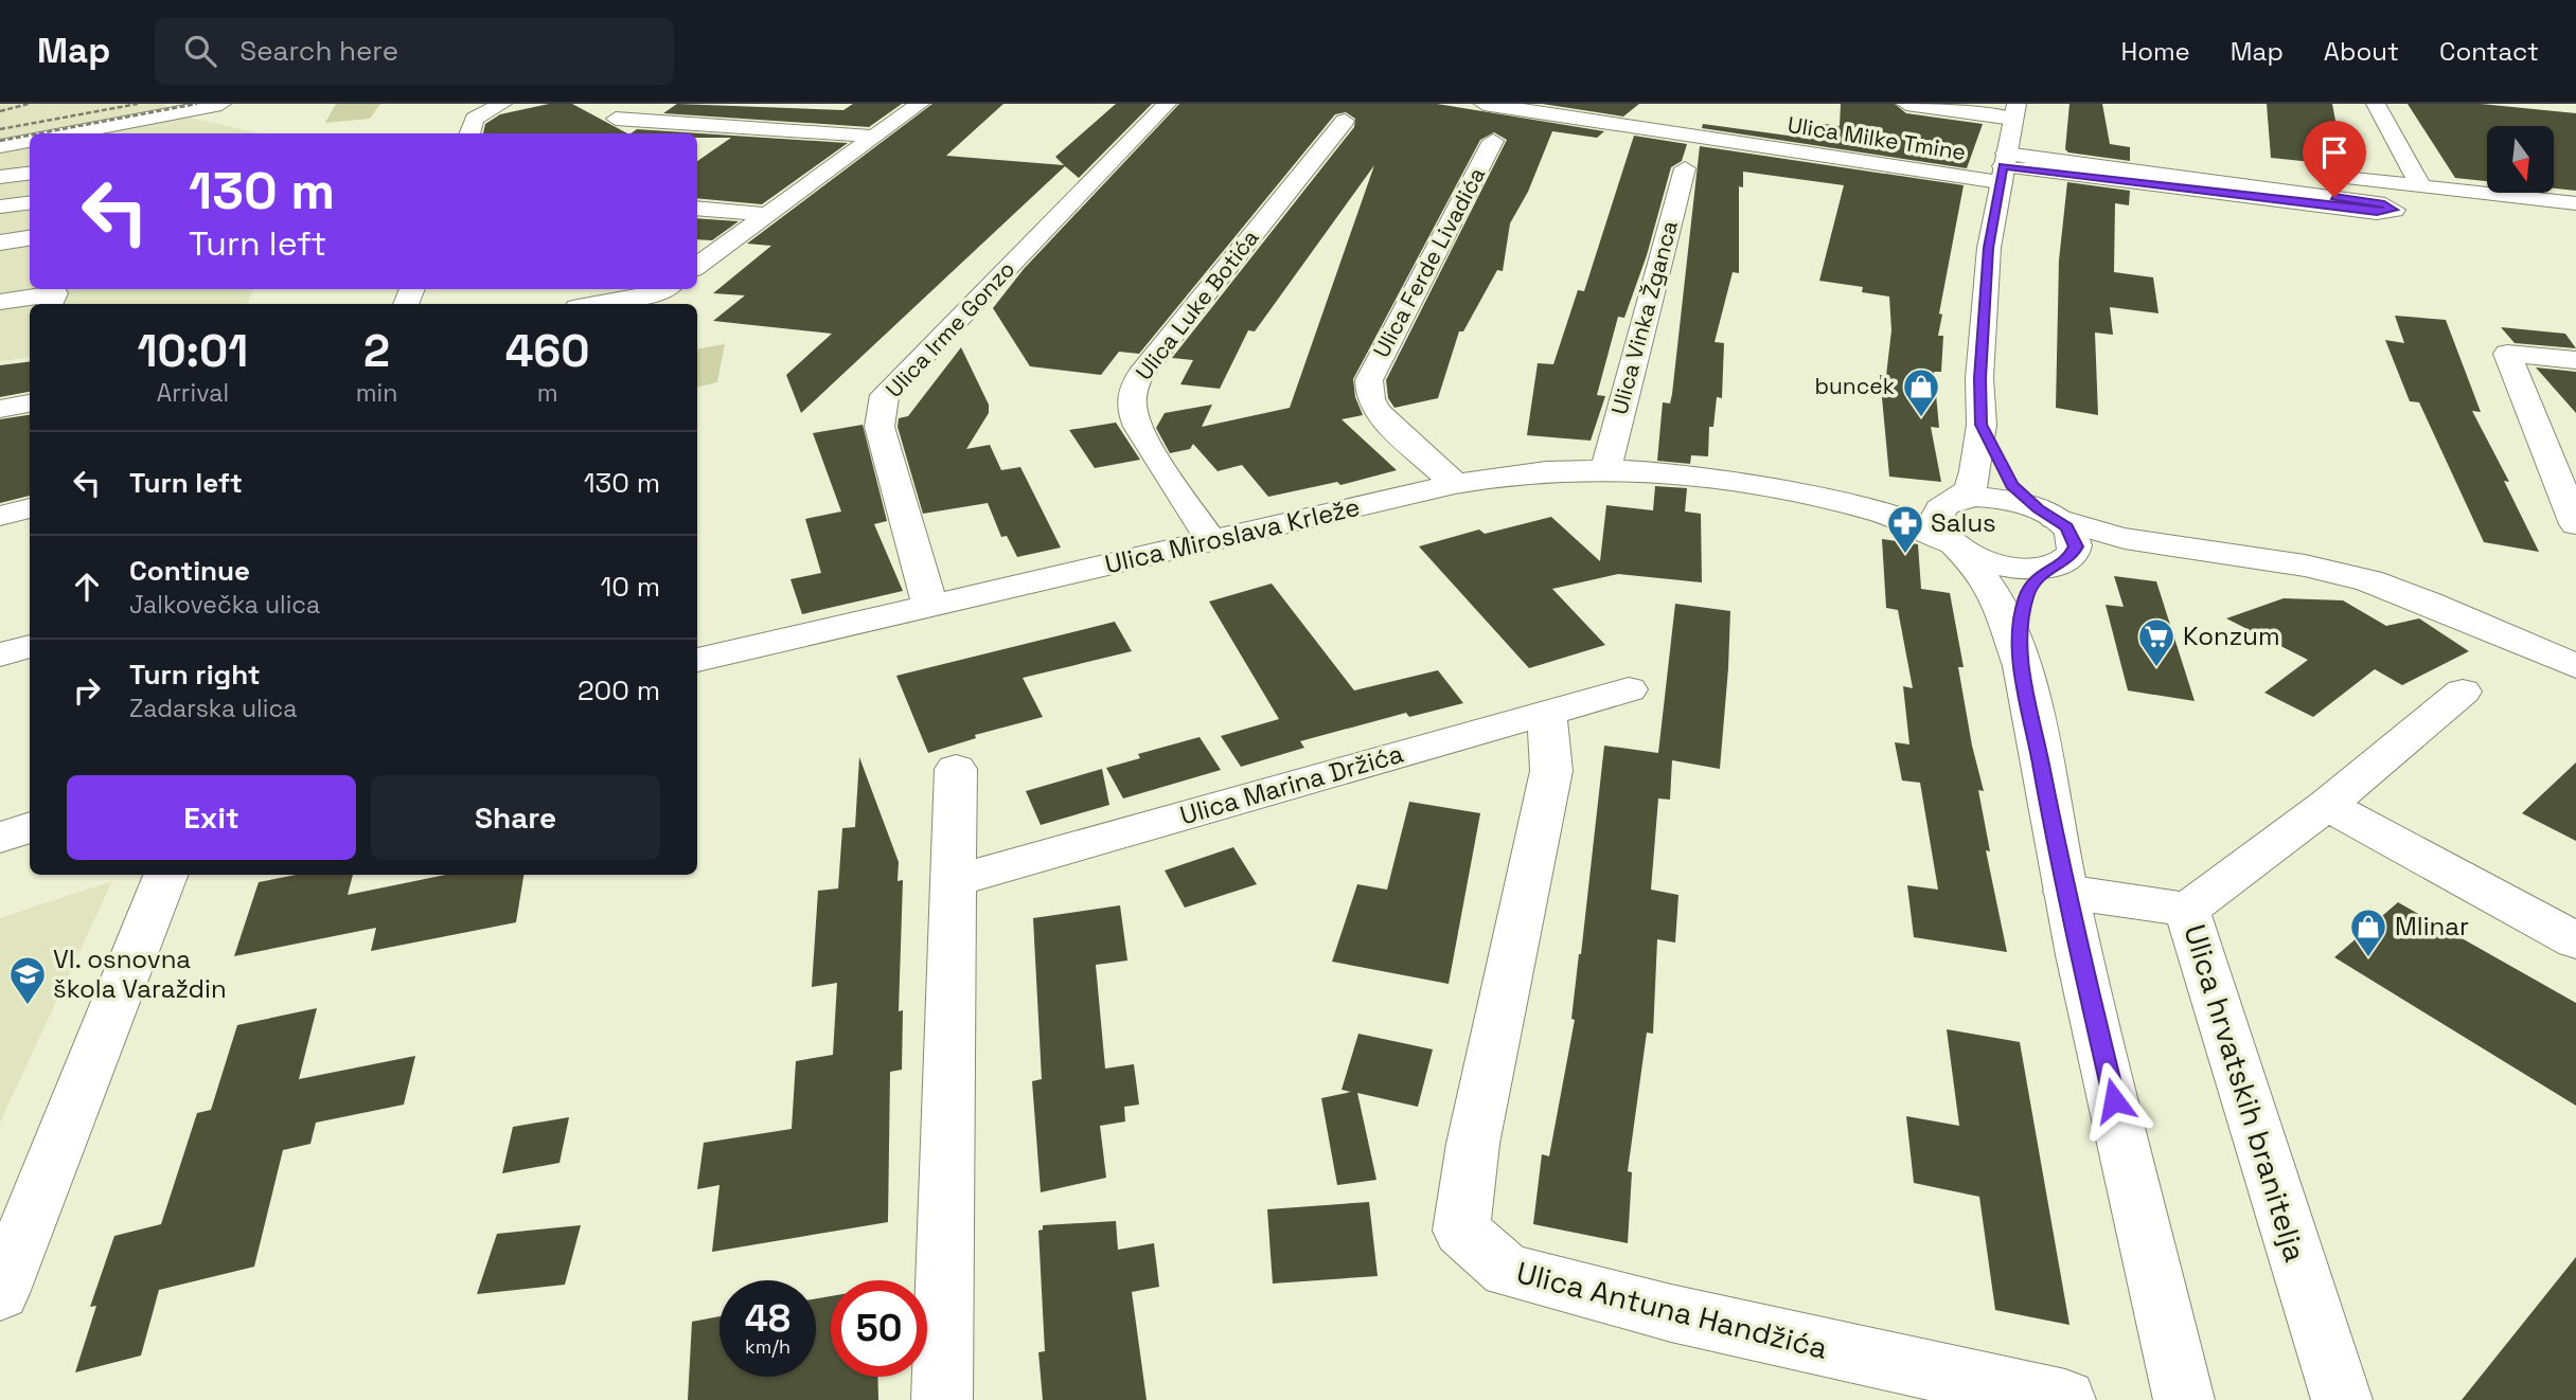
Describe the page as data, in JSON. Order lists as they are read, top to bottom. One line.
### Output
{"streets":{"street":["Ulica Milke Tmine","Ulica Ferde Livadića","Ulica Luke Botića","Ulica Vinka Žganca","Ulica Irme Gonzo","Ulica Miroslava Krleže","Ulica Marina Držića","Ulica hrvatskih branitelja","Ulica Antuna Handžića"]},"crossings":[["Ulica Ferde Livadića","Ulica Miroslava Krleže"],["Ulica Luke Botića","Ulica Miroslava Krleže"],["Ulica Vinka Žganca","Ulica Miroslava Krleže"],["Ulica Irme Gonzo","Ulica Miroslava Krleže"],["Ulica Marina Držića","Ulica Antuna Handžića"]],"places":{"shop":["buncek","Mlinar"],"pharmacy":["Salus"],"supermarket":["Konzum"],"school or university":["VI. osnovna škola Varaždin"]},"north":"bottom","page":{"header":"Map","search":"Search here","nav":["Home","Map","About","Contact"],"turn":["130 m","Turn left"],"eta":["10:01","Arrival","2","min","460","m"],"list":[{"name":"Turn left","value":"130 m"},{"name":"Continue","note":"Jalkovečka ulica","value":"10 m"},{"name":"Turn right","note":"Zadarska ulica","value":"200 m"}],"buttons":["Exit","Share"],"speed":"48 km/h","limit":"50"}}
